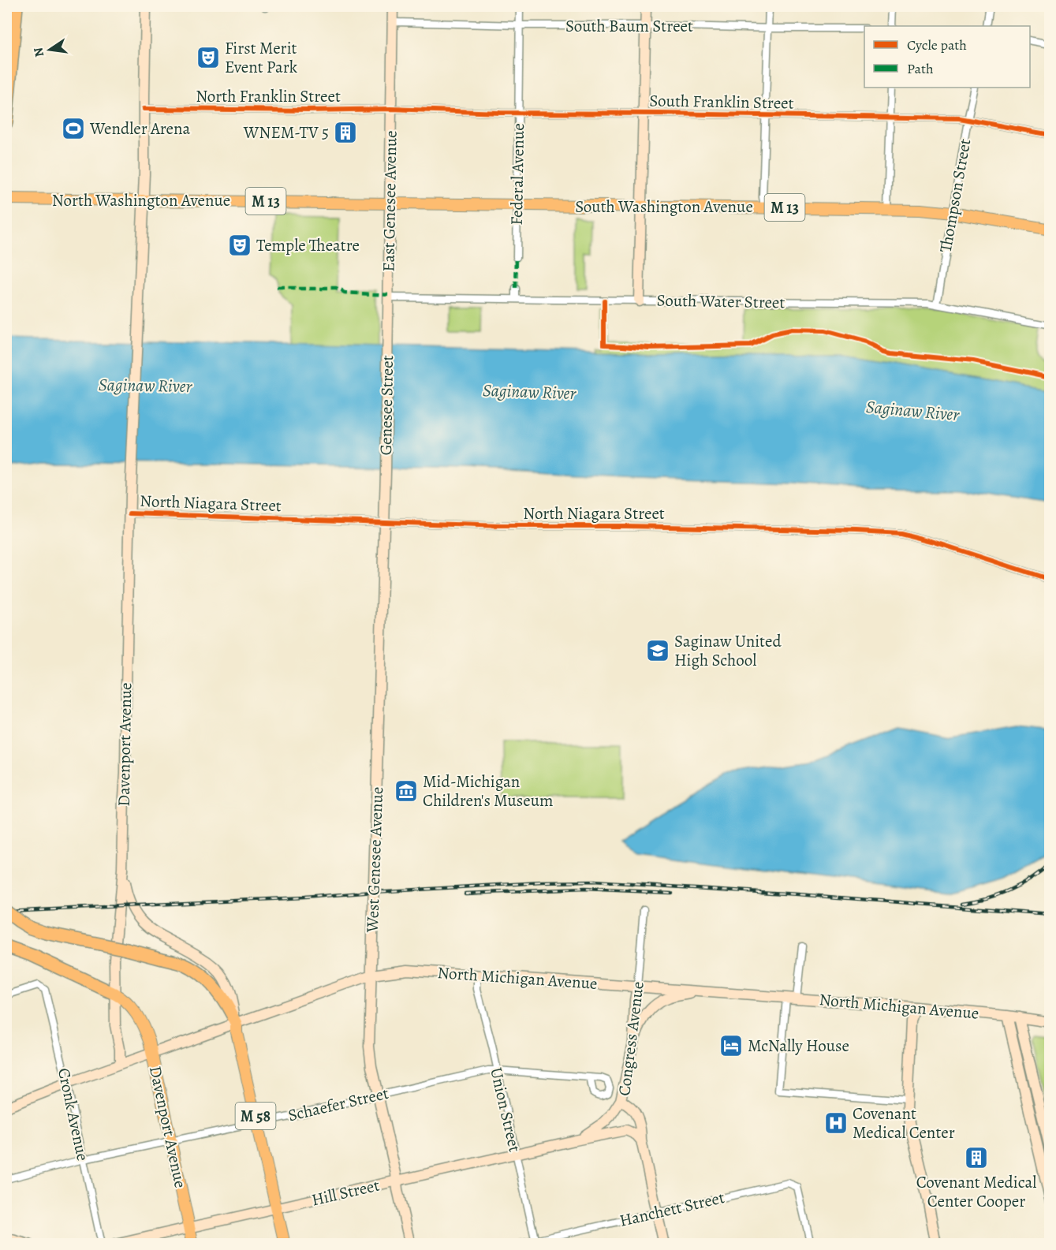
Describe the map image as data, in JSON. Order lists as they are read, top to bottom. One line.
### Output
{"streets":{"main road":["North Washington Avenue","M 13","East Genesee Avenue","South Washington Avenue","Genesee Street","Davenport Avenue","West Genesee Avenue","North Michigan Avenue","Congress Avenue","M 58","Hill Street"],"street":["South Baum Street","North Franklin Street","South Franklin Street","Federal Avenue","Thompson Street","South Water Street","North Niagara Street","Schaefer Street","Union Street","Cronk Avenue","Hanchett Street"]},"crossings":[["South Baum Street","Federal Avenue"],["South Baum Street","East Genesee Avenue"],["North Franklin Street","South Franklin Street"],["North Franklin Street","East Genesee Avenue"],["North Franklin Street","Davenport Avenue"],["South Franklin Street","Federal Avenue"],["South Franklin Street","Thompson Street"],["South Franklin Street","East Genesee Avenue"],["Federal Avenue","South Washington Avenue"],["Thompson Street","South Washington Avenue"],["Thompson Street","South Water Street"],["North Washington Avenue","East Genesee Avenue"],["North Washington Avenue","South Washington Avenue"],["North Washington Avenue","Davenport Avenue"],["East Genesee Avenue","South Washington Avenue"],["East Genesee Avenue","South Water Street"],["East Genesee Avenue","Genesee Street"],["Genesee Street","West Genesee Avenue"],["North Niagara Street","Davenport Avenue"],["North Niagara Street","West Genesee Avenue"],["Davenport Avenue","North Michigan Avenue"],["Davenport Avenue","Schaefer Street"],["Davenport Avenue","Hill Street"],["West Genesee Avenue","North Michigan Avenue"],["West Genesee Avenue","Schaefer Street"],["West Genesee Avenue","Hill Street"],["North Michigan Avenue","Congress Avenue"],["North Michigan Avenue","Union Street"],["North Michigan Avenue","Cronk Avenue"],["North Michigan Avenue","M 58"],["Congress Avenue","Hill Street"],["Congress Avenue","Hanchett Street"],["Schaefer Street","Union Street"],["Schaefer Street","Cronk Avenue"],["Schaefer Street","M 58"],["Union Street","Hill Street"],["Union Street","Hanchett Street"],["M 58","Hill Street"]],"water":["Saginaw River"],"places":{"theatre":["First Merit Event Park","Temple Theatre"],"sports":["Wendler Arena"],"building":["WNEM-TV 5","Covenant Medical Center Cooper"],"school or university":["Saginaw United High School"],"museum":["Mid-Michigan Children's Museum"],"hotel":["McNally House"],"hospital":["Covenant Medical Center"]},"legend":["Cycle path","Path"],"north":"left"}
